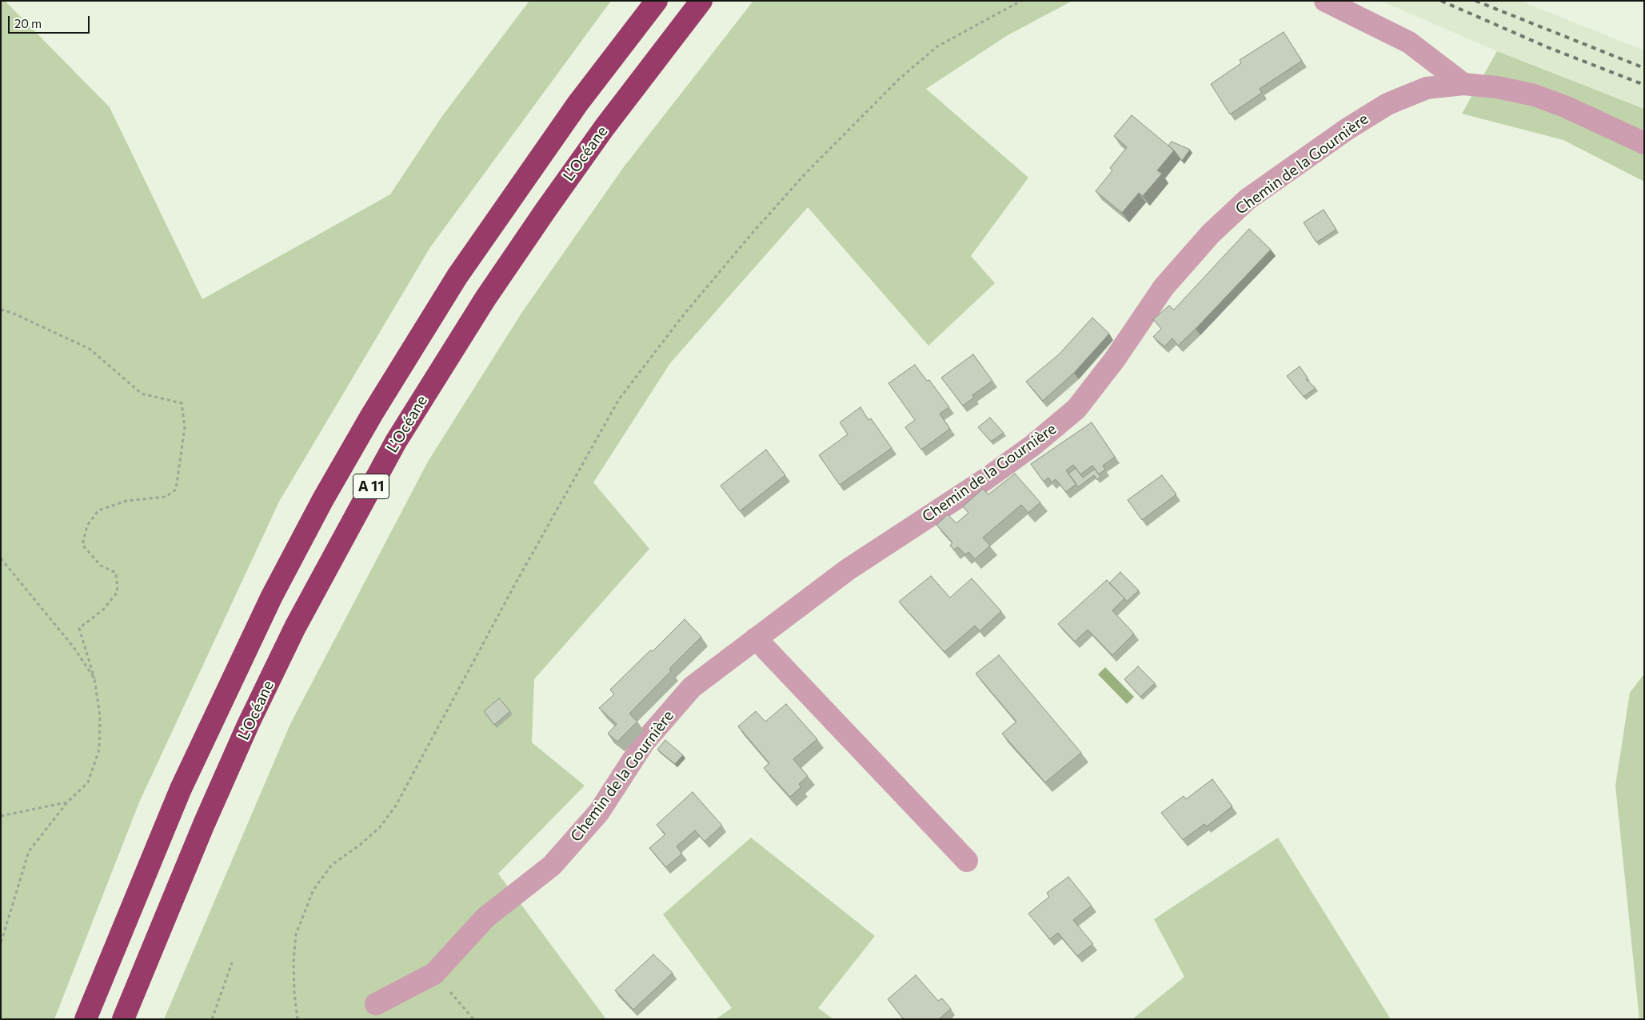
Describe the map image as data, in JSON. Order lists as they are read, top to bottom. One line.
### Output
{"streets":{"highway":["L’Océane","A 11"],"street":["Chemin de la Gournière"]},"scale_bar":"20 m"}
